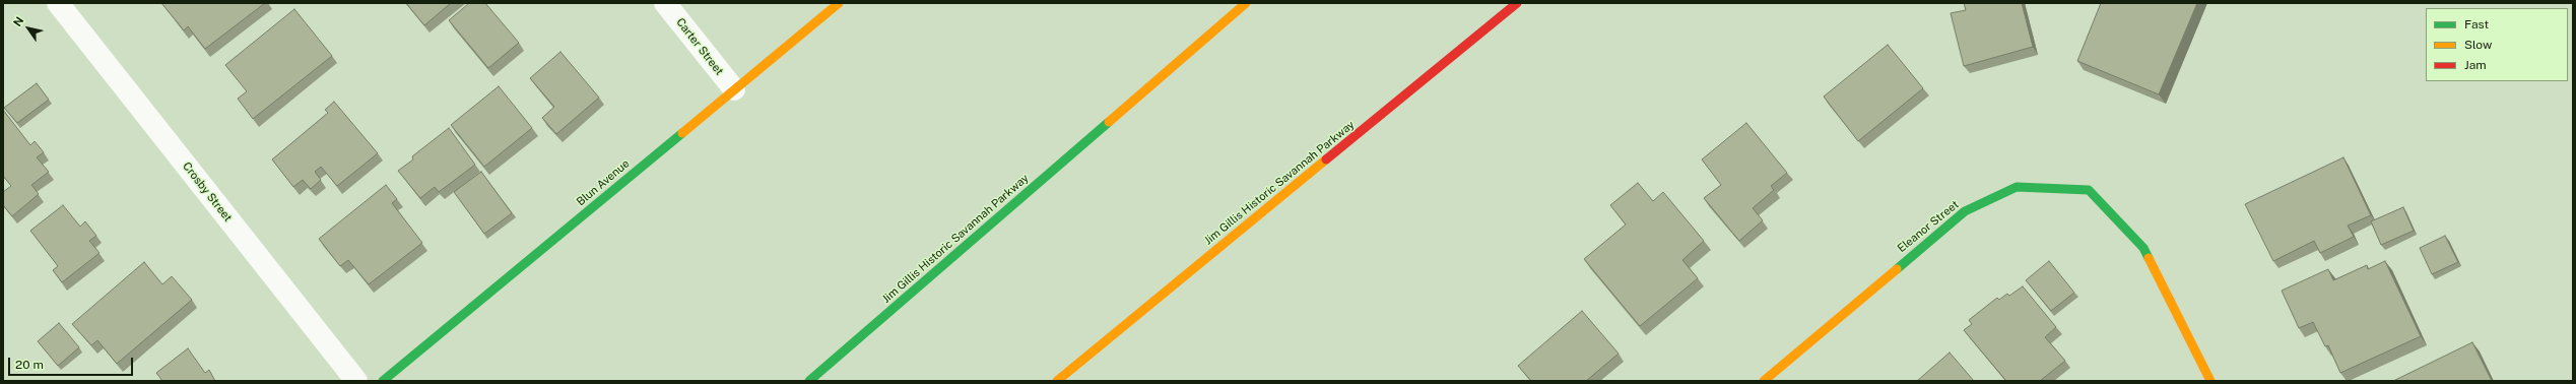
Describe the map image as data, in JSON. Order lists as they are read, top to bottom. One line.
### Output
{"streets":{"main road":["Blun Avenue","Jim Gillis Historic Savannah Parkway","Eleanor Street"],"street":["Carter Street","Crosby Street"]},"crossings":[["Carter Street","Blun Avenue"]],"legend":["Fast","Slow","Jam"],"scale_bar":"20 m","north":"top left"}
